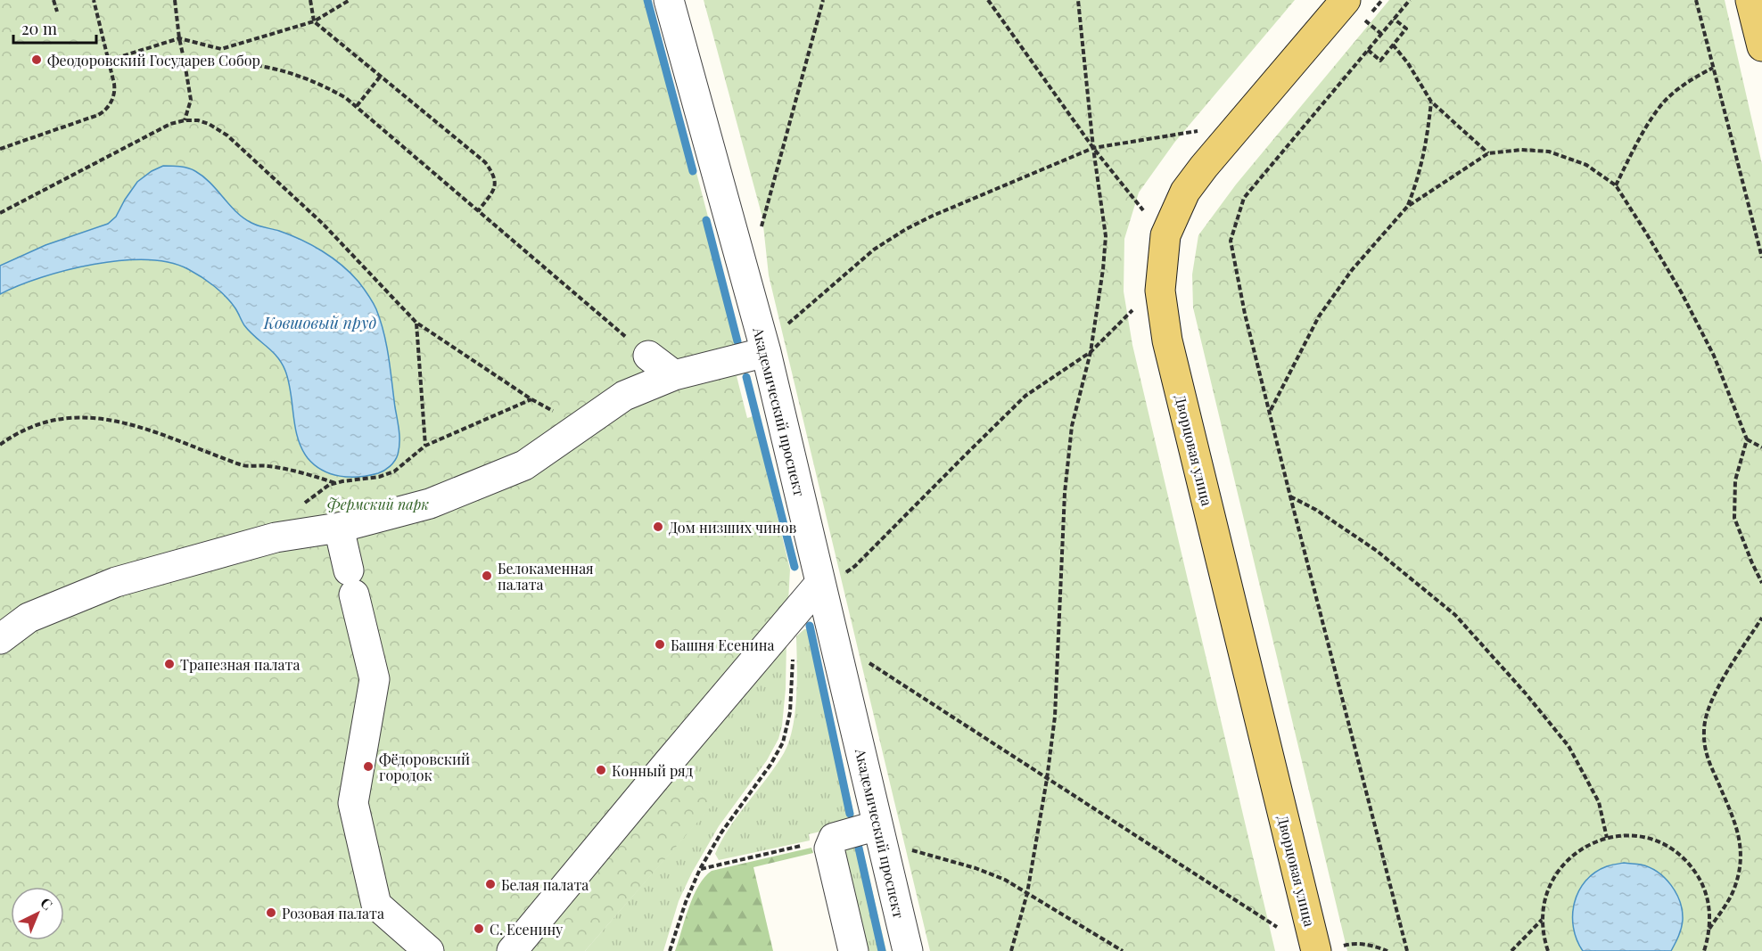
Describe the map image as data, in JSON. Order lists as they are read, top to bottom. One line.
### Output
{"streets":{"main road":["Дворцовая улица"],"street":["Академический проспект"]},"water":["Ковшовый пруд"],"parks":["Фермский парк"],"places":["Феодоровский Государев Собор","Дом низших чинов","Белокаменная палата","Башня Есенина","Трапезная палата","Фёдоровский городок","Конный ряд","Белая палата","Розовая палата","С. Есенину"],"scale_bar":"20 m","north":"top right"}
